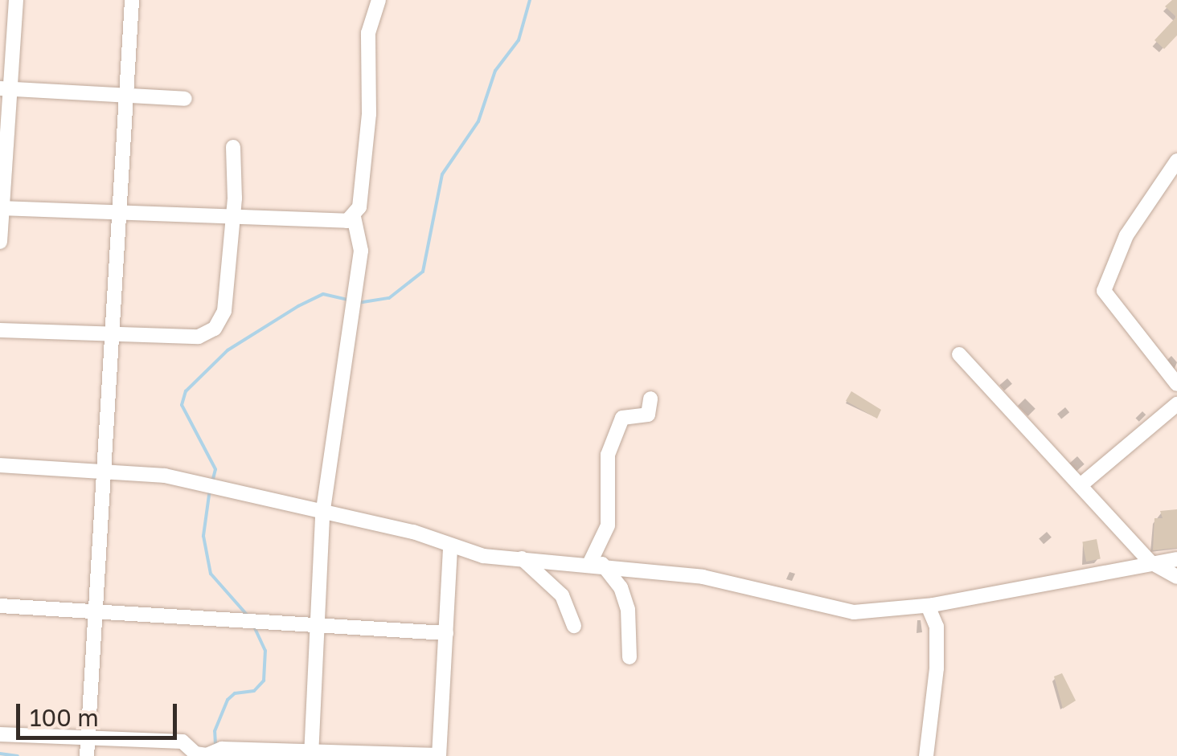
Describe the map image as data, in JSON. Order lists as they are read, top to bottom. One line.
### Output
{"scale_bar":"100 m"}
